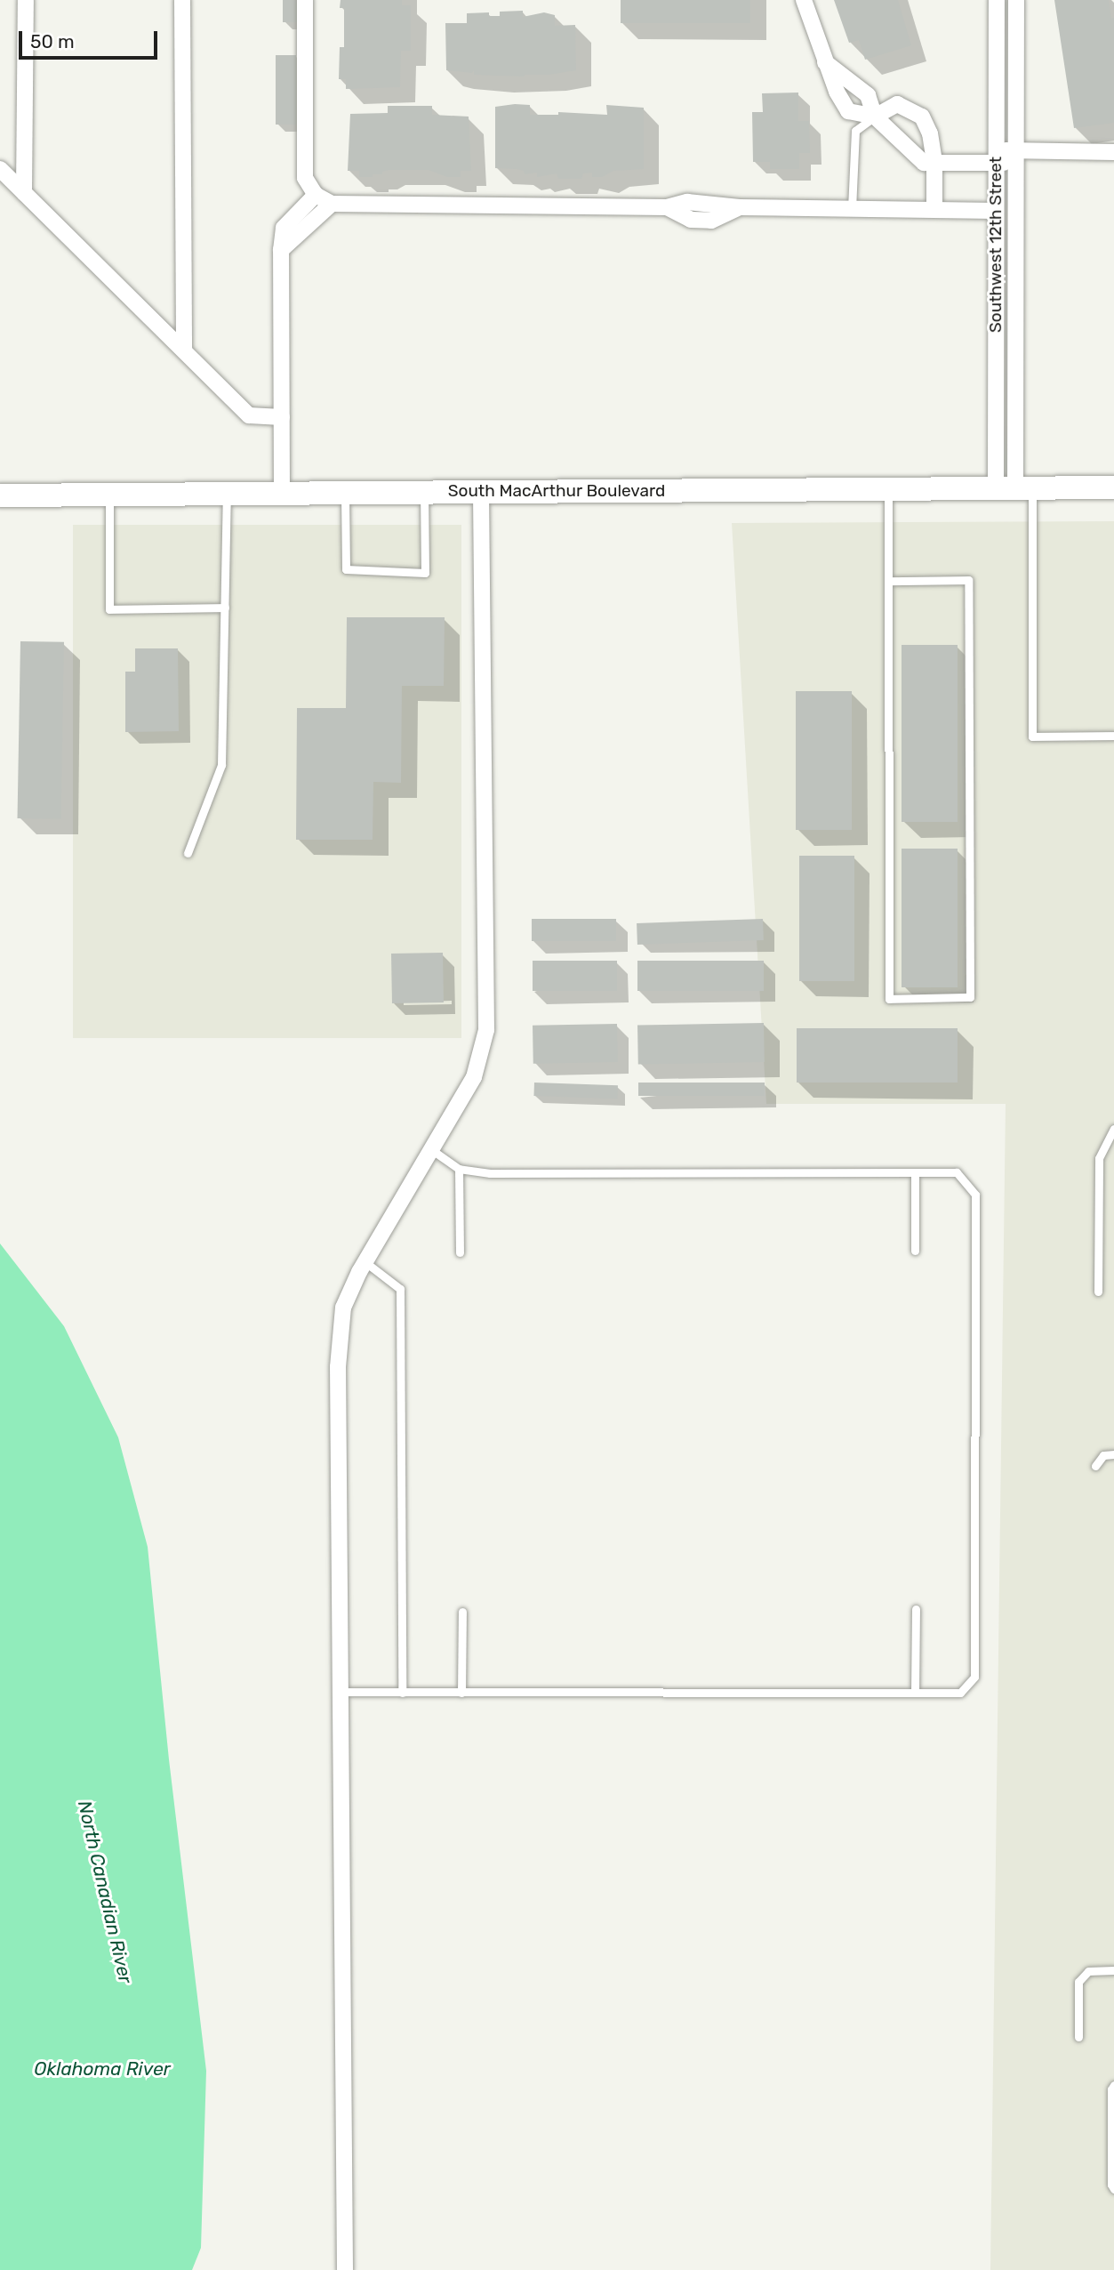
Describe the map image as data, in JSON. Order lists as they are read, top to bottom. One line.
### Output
{"streets":{"main road":["South MacArthur Boulevard"],"street":["Southwest 12th Street"]},"crossings":[["Southwest 12th Street","South MacArthur Boulevard"]],"water":["North Canadian River","Oklahoma River"],"scale_bar":"50 m"}
